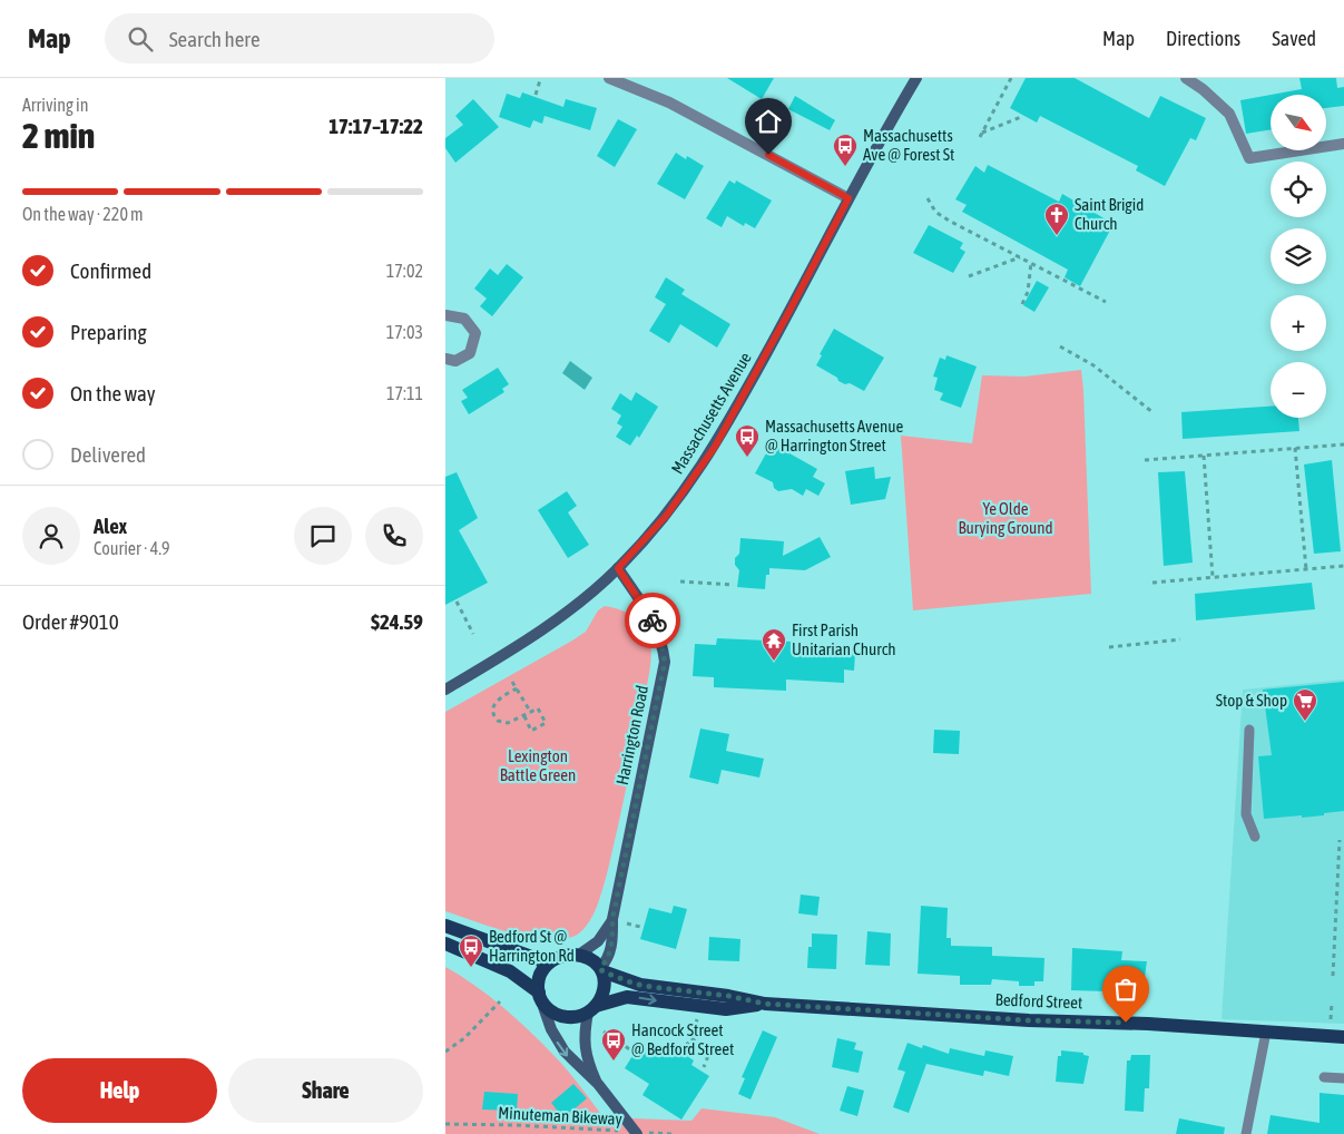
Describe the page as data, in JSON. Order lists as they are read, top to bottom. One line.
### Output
{"streets":{"main road":["Massachusetts Avenue","Harrington Road","Bedford Street"],"path":["Minuteman Bikeway"]},"crossings":[["Massachusetts Avenue","Harrington Road"],["Harrington Road","Bedford Street"]],"parks":["Ye Olde Burying Ground","Lexington Battle Green"],"places":{"bus stop":["Massachusetts Ave @ Forest St","Massachusetts Avenue @ Harrington Street","Bedford St @ Harrington Rd","Hancock Street @ Bedford Street"],"church":["Saint Brigid Church"],"temple":["First Parish Unitarian Church"],"supermarket":["Stop & Shop"]},"north":"bottom right","page":{"header":"Map","search":"Search here","nav":["Map","Directions","Saved"],"heading":["2 min","Arriving in","17:17–17:22"],"panel":["Alex","Courier · 4.9","Order #9010","$24.59"],"map_buttons":["+","−"],"bar":"On the way · 220 m","list":[["Confirmed","17:02"],["Preparing","17:03"],["On the way","17:11"],"Delivered"],"buttons":["Help","Share"]}}
